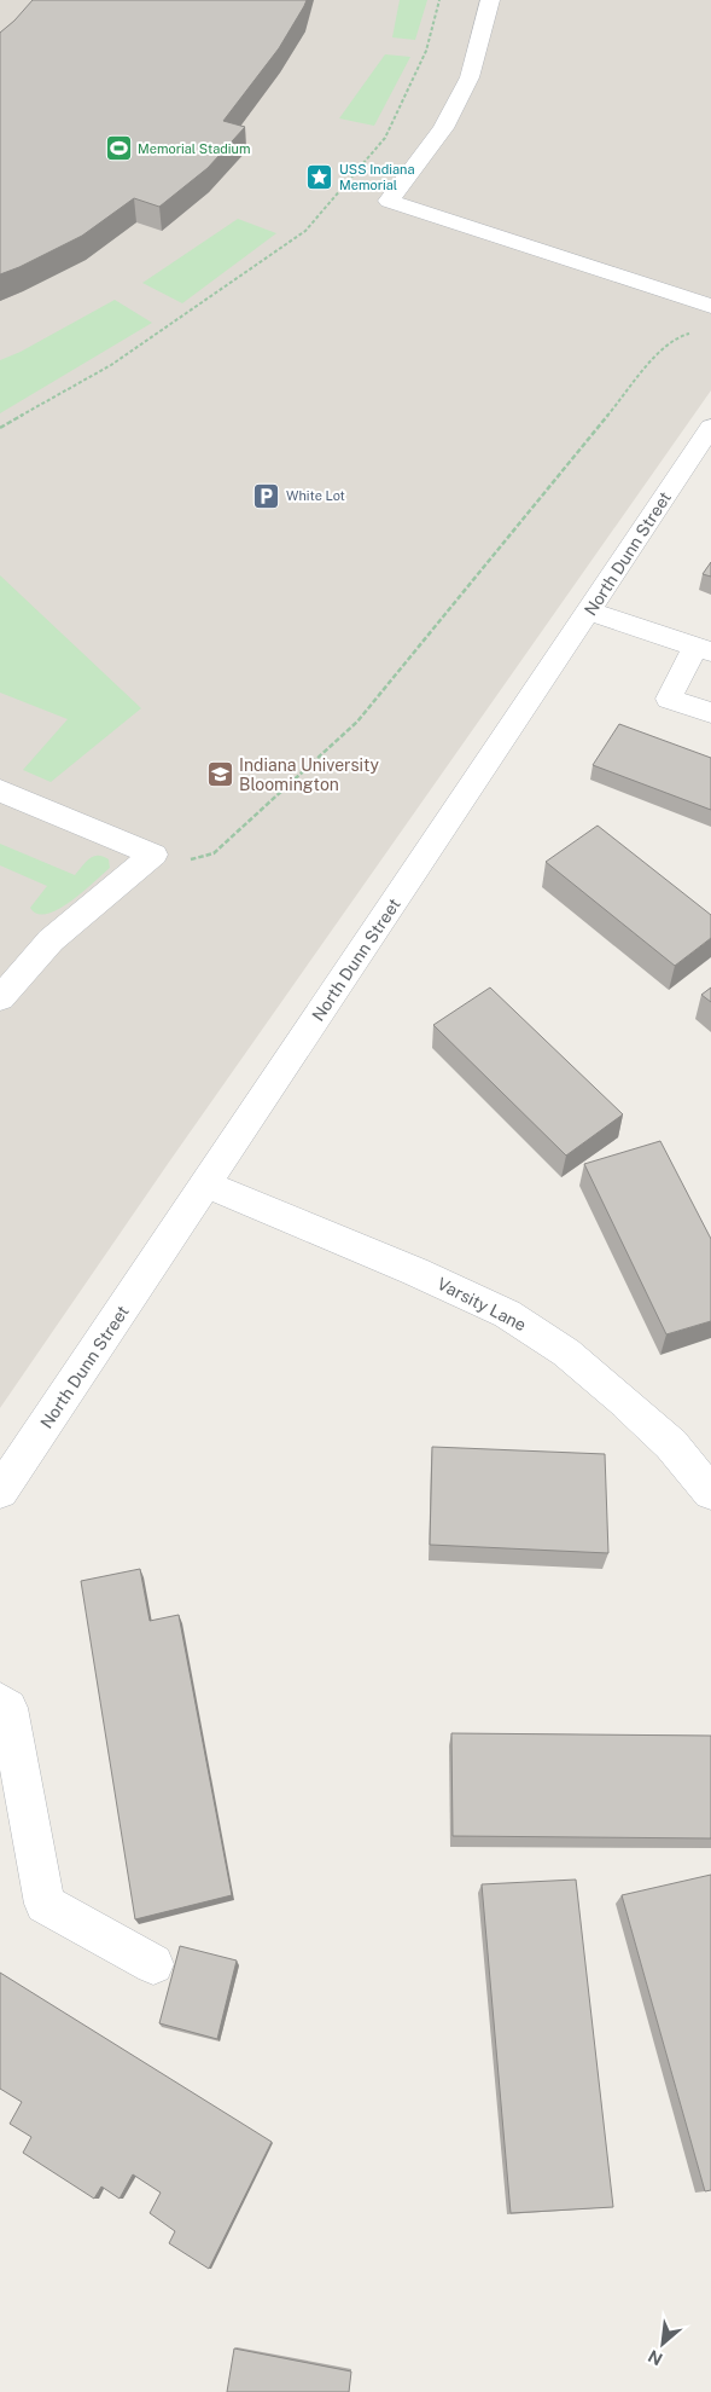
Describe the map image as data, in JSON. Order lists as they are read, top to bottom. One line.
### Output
{"streets":{"street":["North Dunn Street","Varsity Lane"]},"crossings":[["North Dunn Street","Varsity Lane"]],"places":{"sports":["Memorial Stadium"],"place":["USS Indiana Memorial"],"parking":["White Lot"],"school or university":["Indiana University Bloomington"]},"north":"bottom left"}
